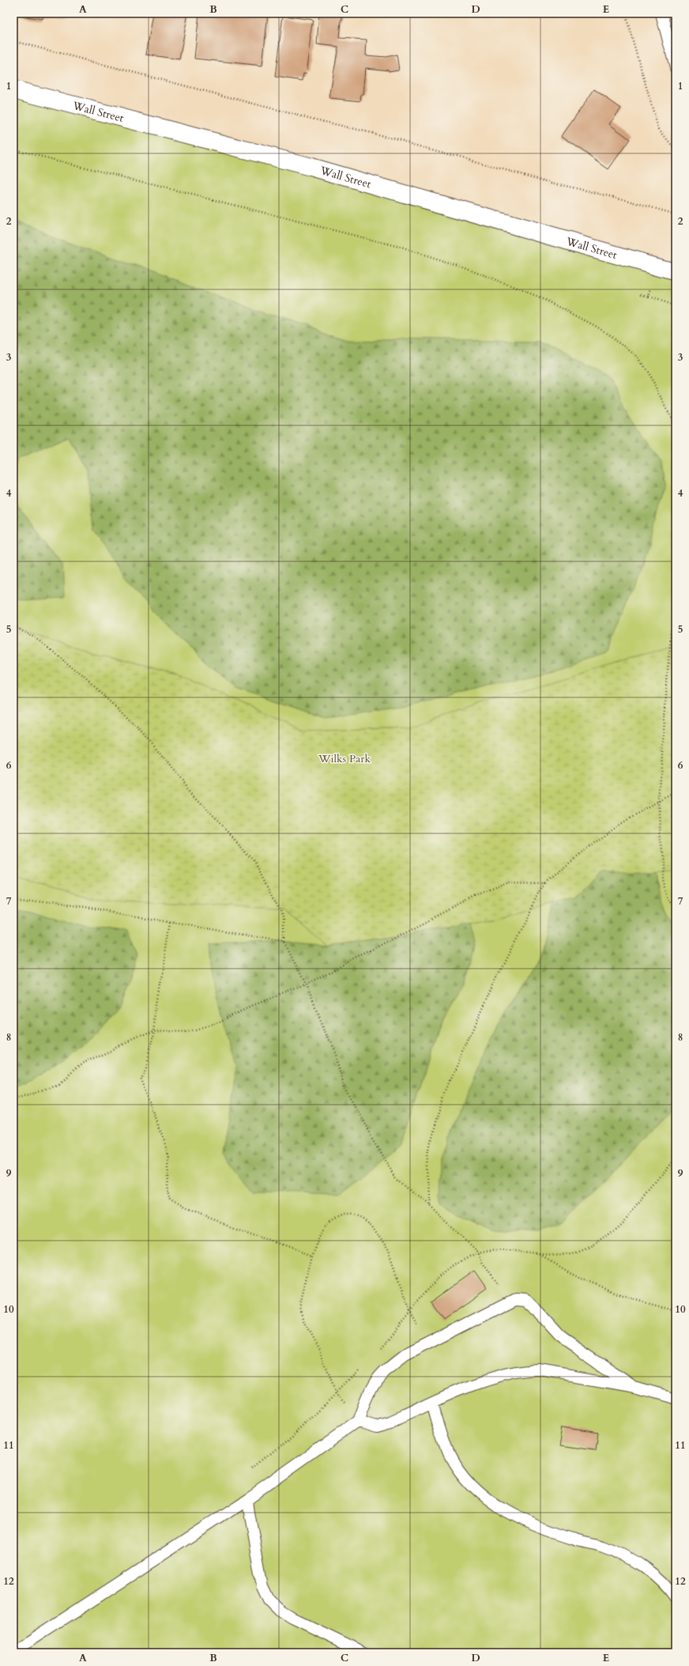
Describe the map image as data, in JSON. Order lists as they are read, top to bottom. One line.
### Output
{"streets":{"street":["Wall Street"]},"parks":["Wilks Park"],"grid":{"columns":["A","B","C","D","E"],"rows":["1","2","3","4","5","6","7","8","9","10","11","12"]}}
